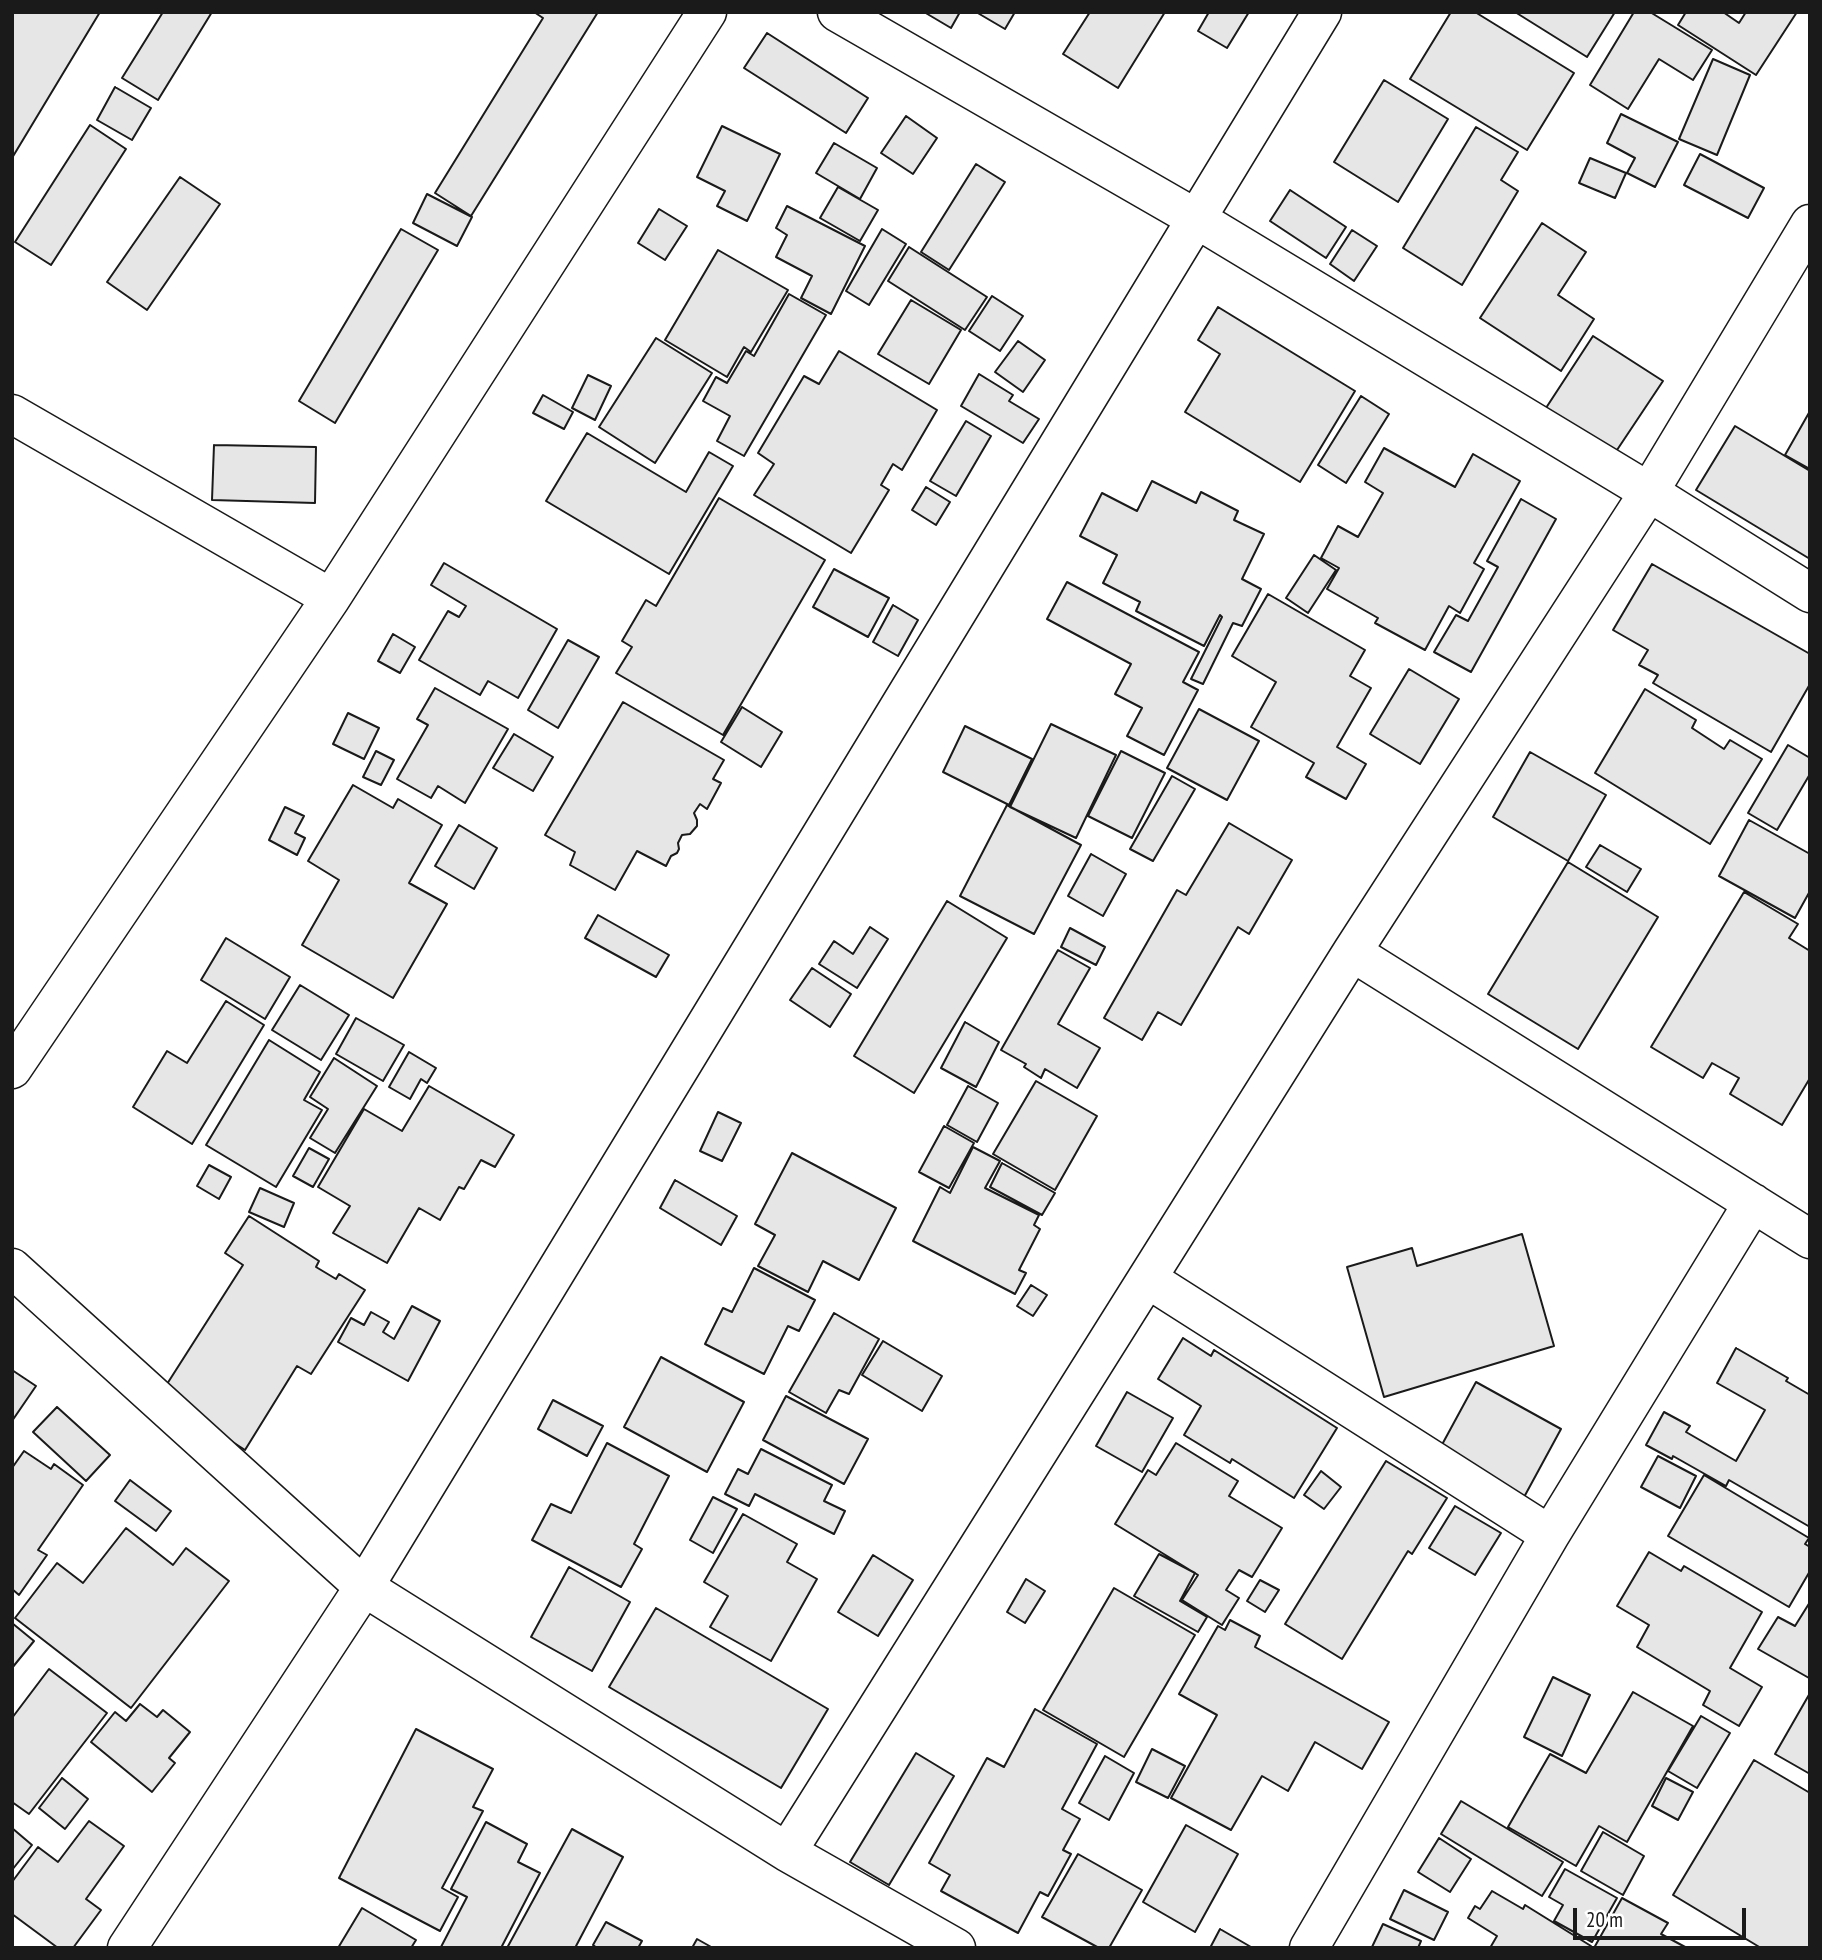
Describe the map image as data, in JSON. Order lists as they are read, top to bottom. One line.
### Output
{"scale_bar":"20 m"}
